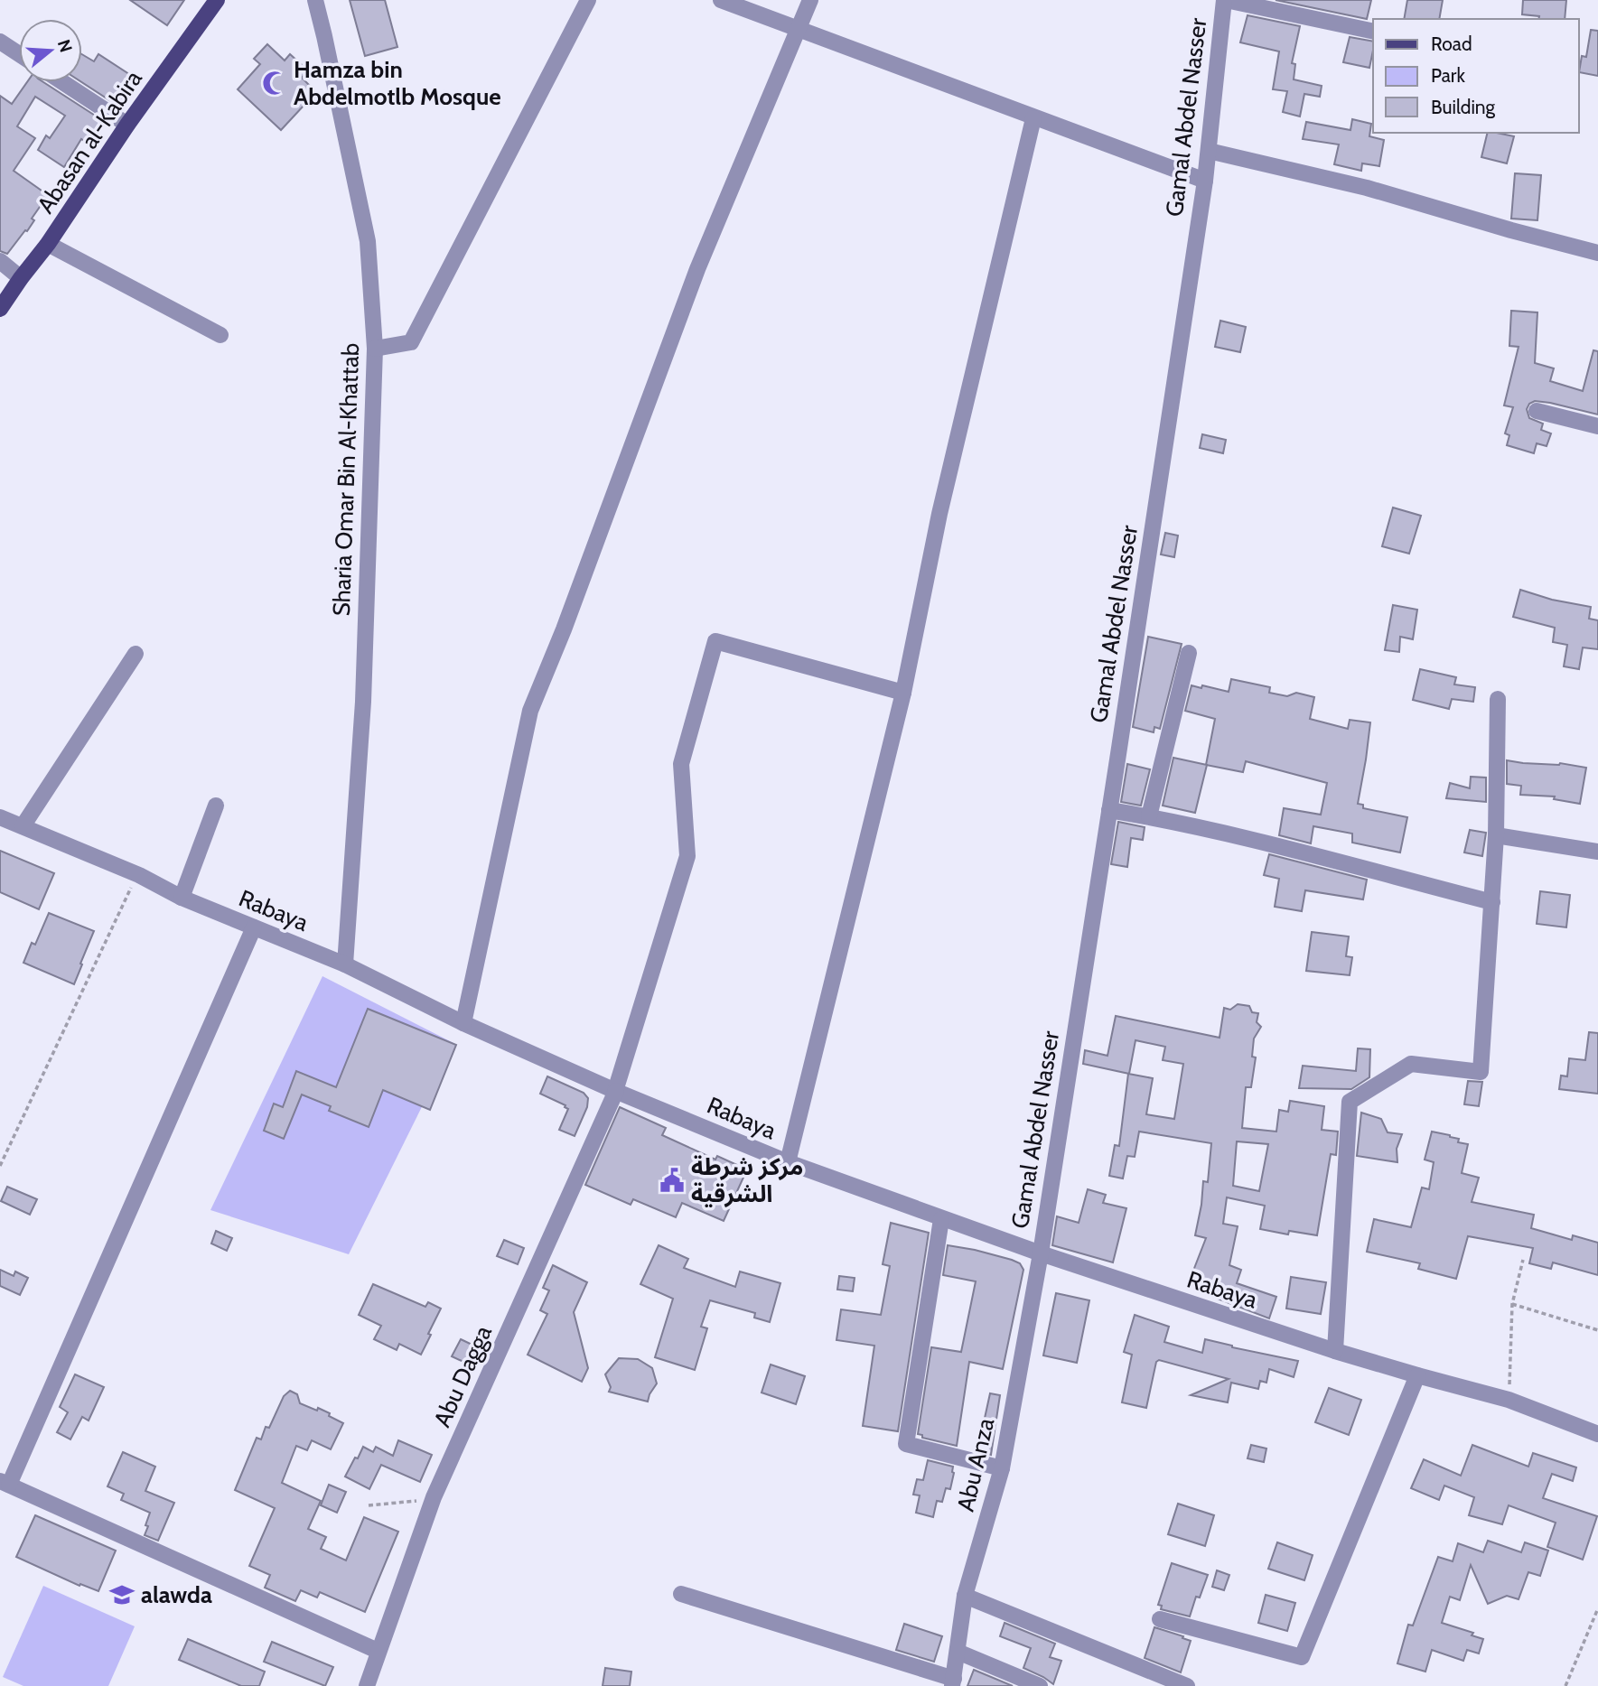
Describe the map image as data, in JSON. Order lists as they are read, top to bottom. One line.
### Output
{"streets":{"main road":["Abasan al-Kabira"],"street":["Gamal Abdel Nasser","Sharia Omar Bin Al-Khattab","Rabaya","Abu Dagga","Abu Anza"]},"crossings":[["Gamal Abdel Nasser","Rabaya"],["Gamal Abdel Nasser","Abu Anza"],["Sharia Omar Bin Al-Khattab","Rabaya"],["Rabaya","Abu Dagga"],["Rabaya","Abu Anza"]],"places":{"mosque":["Hamza bin Abdelmotlb Mosque"],"public building":["مركز شرطة الشرقية"],"school or university":["alawda"]},"legend":["Road","Park","Building"],"north":"right"}
